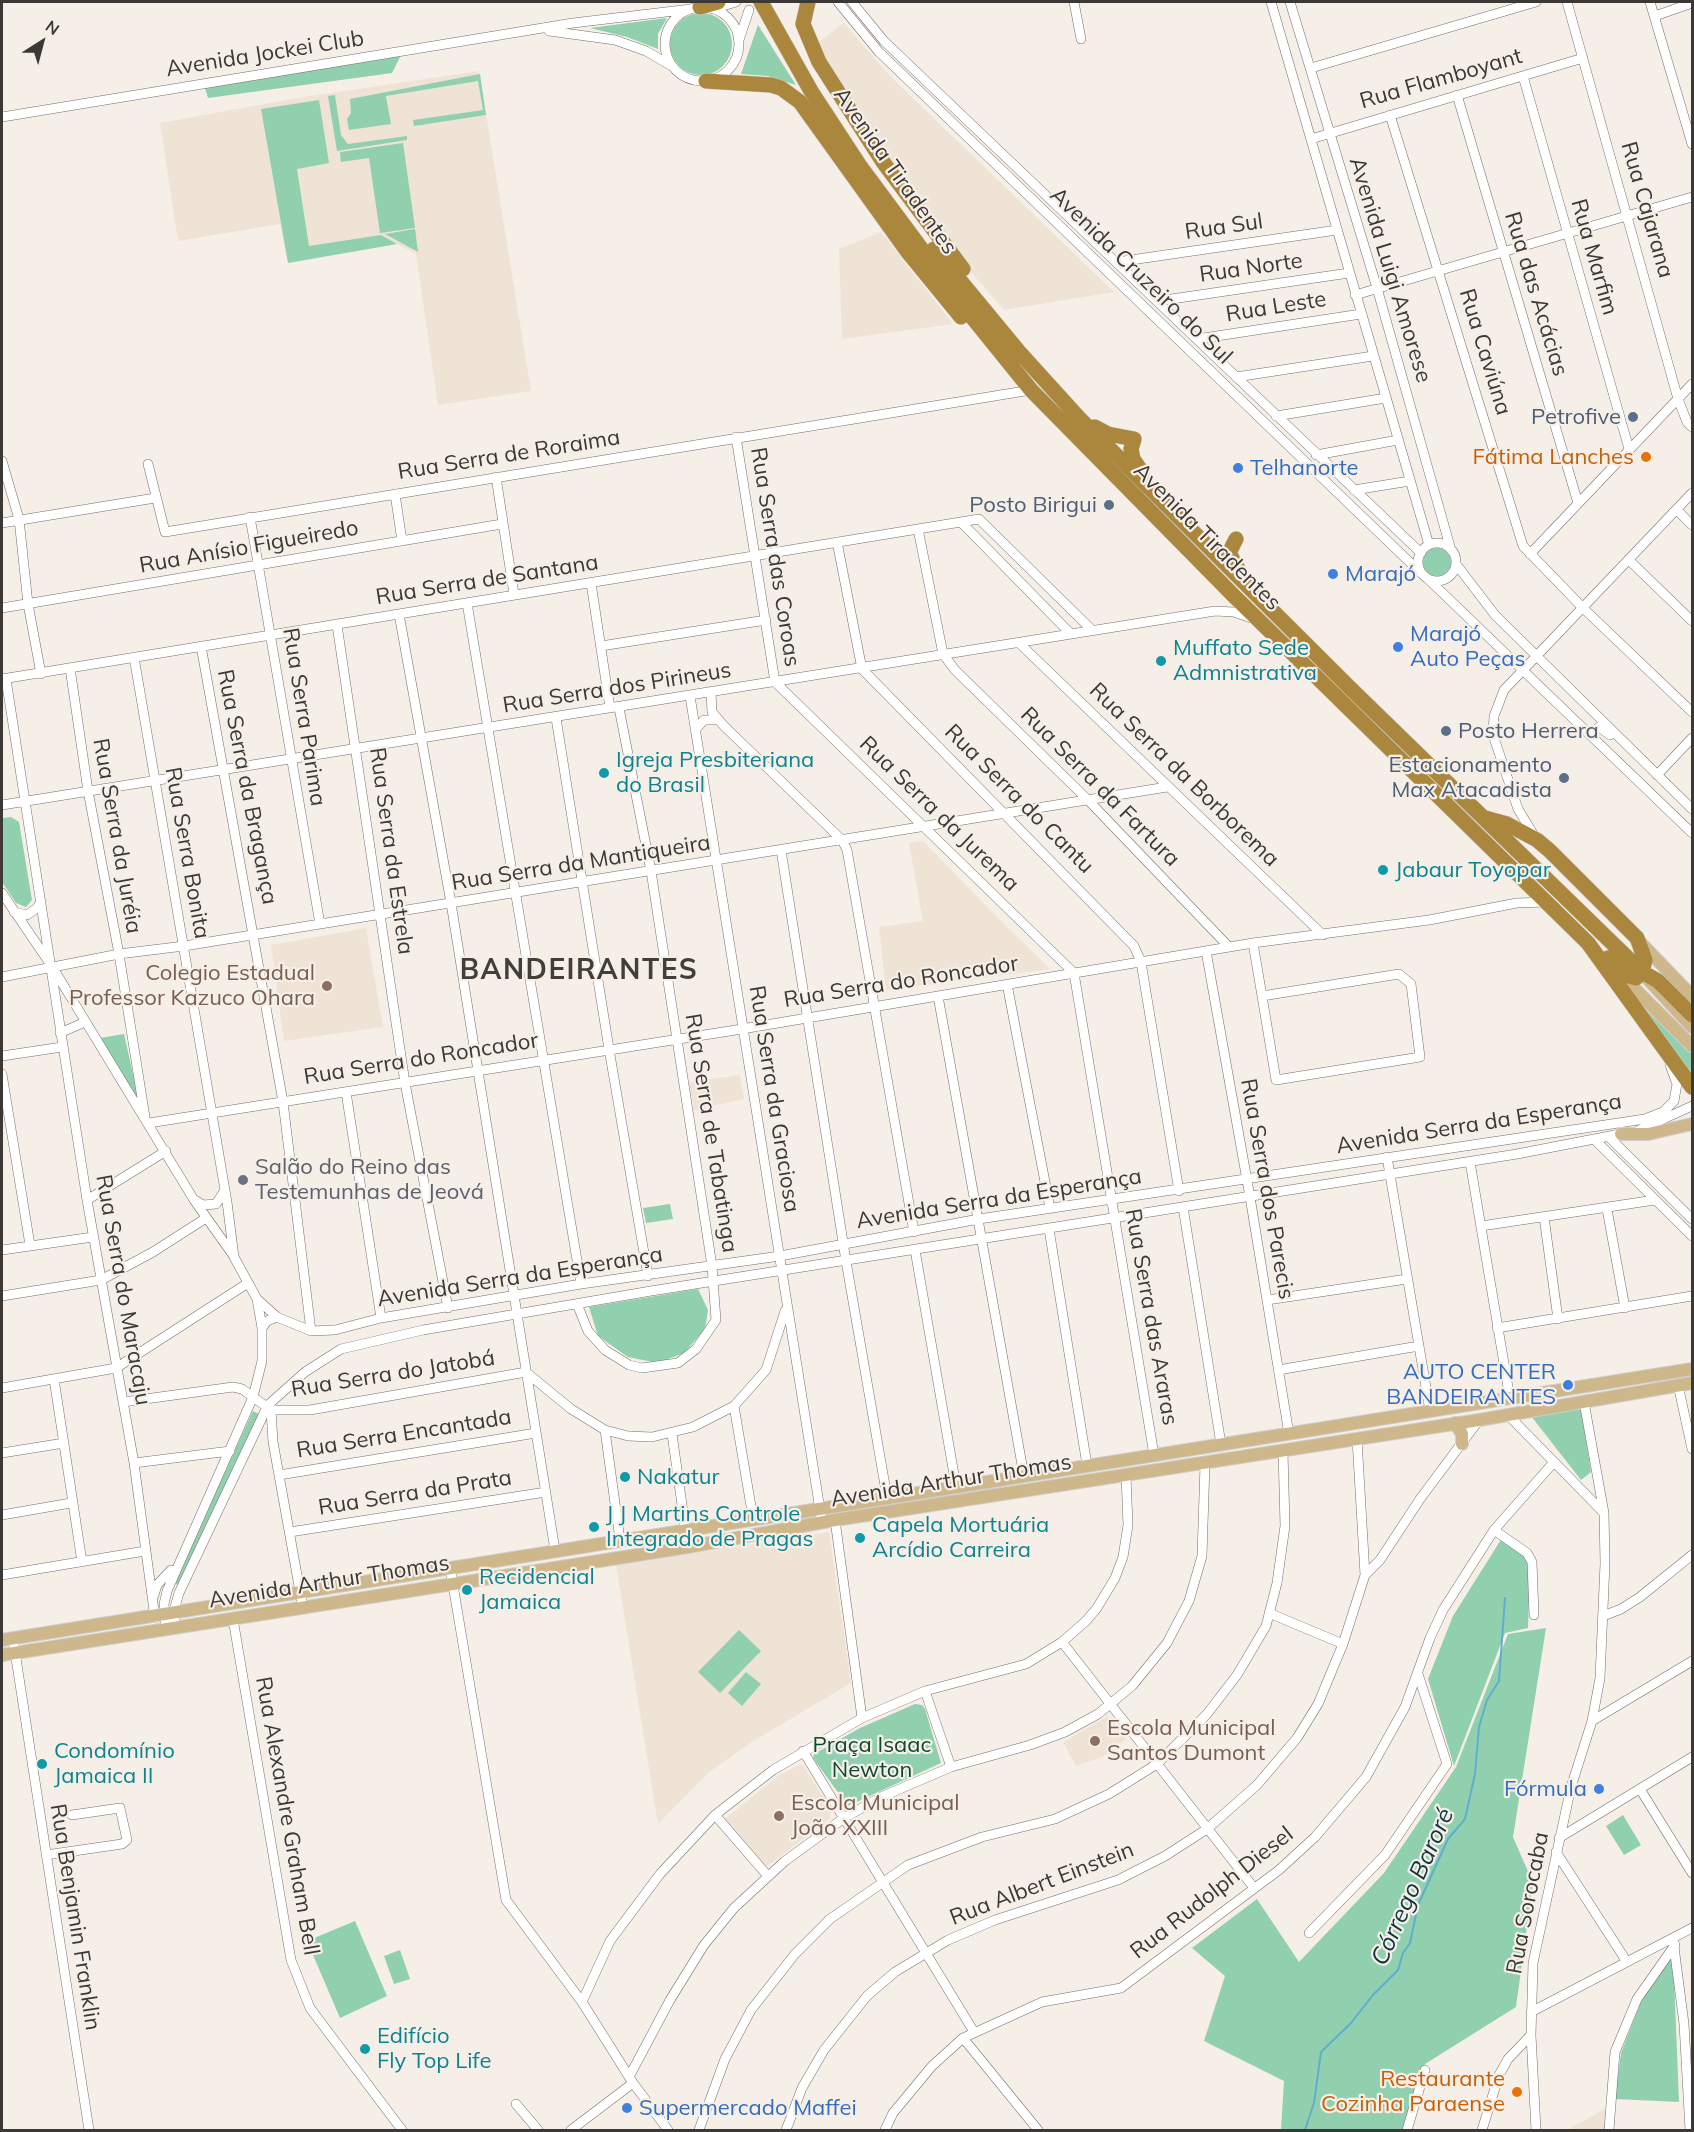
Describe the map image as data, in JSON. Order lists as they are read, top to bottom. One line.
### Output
{"streets":{"highway":["Avenida Tiradentes"],"main road":["Avenida Arthur Thomas"],"street":["Avenida Jockei Club","Rua Flamboyant","Rua Cajarana","Rua Sul","Rua Marfim","Rua Norte","Avenida Luigi Amorese","Avenida Cruzeiro do Sul","Rua das Acácias","Rua Leste","Rua Caviúna","Rua Serra de Roraima","Rua Anísio Figueiredo","Rua Serra das Coroas","Rua Serra de Santana","Rua Serra dos Pirineus","Rua Serra Parima","Rua Serra da Borborema","Rua Serra da Bragança","Rua Serra da Fartura","Rua Serra do Cantu","Rua Serra da Jurema","Rua Serra da Juréia","Rua Serra da Estrela","Rua Serra Bonita","Rua Serra da Mantiqueira","Rua Serra do Roncador","Rua Serra da Graciosa","Avenida Serra da Esperança","Rua Serra de Tabatinga","Rua Serra dos Parecis","Rua Serra do Maracaju","Rua Serra das Araras","Rua Serra do Jatobá","Rua Serra Encantada","Rua Serra da Prata","Rua Alexandre Graham Bell","Rua Albert Einstein","Rua Rudolph Diesel","Rua Sorocaba","Rua Benjamin Franklin"]},"crossings":[["Rua Flamboyant","Rua Cajarana"],["Rua Flamboyant","Rua Marfim"],["Rua Flamboyant","Avenida Luigi Amorese"],["Rua Flamboyant","Rua das Acácias"],["Rua Flamboyant","Rua Caviúna"],["Avenida Tiradentes","Rua Serra de Roraima"],["Avenida Tiradentes","Rua Serra do Roncador"],["Rua Sul","Avenida Luigi Amorese"],["Rua Sul","Avenida Cruzeiro do Sul"],["Rua Norte","Avenida Luigi Amorese"],["Rua Norte","Avenida Cruzeiro do Sul"],["Avenida Luigi Amorese","Avenida Cruzeiro do Sul"],["Avenida Luigi Amorese","Rua Leste"],["Avenida Cruzeiro do Sul","Rua Leste"],["Rua Serra de Roraima","Rua Serra das Coroas"],["Rua Serra de Roraima","Rua Serra Parima"],["Rua Anísio Figueiredo","Rua Serra Parima"],["Rua Serra das Coroas","Rua Serra de Santana"],["Rua Serra das Coroas","Rua Serra dos Pirineus"],["Rua Serra das Coroas","Rua Serra da Jurema"],["Rua Serra de Santana","Rua Serra dos Pirineus"],["Rua Serra de Santana","Rua Serra Parima"],["Rua Serra de Santana","Rua Serra da Bragança"],["Rua Serra de Santana","Rua Serra da Juréia"],["Rua Serra de Santana","Rua Serra da Estrela"],["Rua Serra de Santana","Rua Serra Bonita"],["Rua Serra de Santana","Rua Serra de Tabatinga"],["Rua Serra de Santana","Rua Serra do Maracaju"],["Rua Serra dos Pirineus","Rua Serra Parima"],["Rua Serra dos Pirineus","Rua Serra da Borborema"],["Rua Serra dos Pirineus","Rua Serra da Bragança"],["Rua Serra dos Pirineus","Rua Serra da Fartura"],["Rua Serra dos Pirineus","Rua Serra do Cantu"],["Rua Serra dos Pirineus","Rua Serra da Jurema"],["Rua Serra dos Pirineus","Rua Serra da Juréia"],["Rua Serra dos Pirineus","Rua Serra da Estrela"],["Rua Serra dos Pirineus","Rua Serra Bonita"],["Rua Serra dos Pirineus","Rua Serra da Graciosa"],["Rua Serra dos Pirineus","Rua Serra de Tabatinga"],["Rua Serra dos Pirineus","Rua Serra do Maracaju"],["Rua Serra Parima","Rua Serra da Mantiqueira"],["Rua Serra da Borborema","Rua Serra da Mantiqueira"],["Rua Serra da Borborema","Rua Serra do Roncador"],["Rua Serra da Bragança","Rua Serra da Mantiqueira"],["Rua Serra da Bragança","Rua Serra do Roncador"],["Rua Serra da Bragança","Avenida Serra da Esperança"],["Rua Serra da Fartura","Rua Serra da Mantiqueira"],["Rua Serra da Fartura","Rua Serra do Roncador"],["Rua Serra do Cantu","Rua Serra da Mantiqueira"],["Rua Serra do Cantu","Rua Serra do Roncador"],["Rua Serra do Cantu","Avenida Serra da Esperança"],["Rua Serra da Jurema","Rua Serra da Mantiqueira"],["Rua Serra da Jurema","Rua Serra do Roncador"],["Rua Serra da Jurema","Rua Serra das Araras"],["Rua Serra da Juréia","Rua Serra da Mantiqueira"],["Rua Serra da Juréia","Rua Serra do Roncador"],["Rua Serra da Estrela","Rua Serra da Mantiqueira"],["Rua Serra da Estrela","Rua Serra do Roncador"],["Rua Serra da Estrela","Avenida Serra da Esperança"],["Rua Serra Bonita","Rua Serra da Mantiqueira"],["Rua Serra Bonita","Rua Serra do Roncador"],["Rua Serra Bonita","Avenida Serra da Esperança"],["Rua Serra da Mantiqueira","Rua Serra da Graciosa"],["Rua Serra da Mantiqueira","Rua Serra de Tabatinga"],["Rua Serra da Mantiqueira","Rua Serra do Maracaju"],["Rua Serra do Roncador","Rua Serra da Graciosa"],["Rua Serra do Roncador","Rua Serra de Tabatinga"],["Rua Serra do Roncador","Rua Serra dos Parecis"],["Rua Serra do Roncador","Rua Serra das Araras"],["Rua Serra da Graciosa","Avenida Serra da Esperança"],["Rua Serra da Graciosa","Avenida Arthur Thomas"],["Avenida Serra da Esperança","Rua Serra de Tabatinga"],["Avenida Serra da Esperança","Rua Serra dos Parecis"],["Avenida Serra da Esperança","Rua Serra do Maracaju"],["Avenida Serra da Esperança","Rua Serra das Araras"],["Avenida Serra da Esperança","Rua Serra do Jatobá"],["Avenida Serra da Esperança","Avenida Arthur Thomas"],["Rua Serra dos Parecis","Avenida Arthur Thomas"],["Rua Serra do Maracaju","Avenida Arthur Thomas"],["Rua Serra das Araras","Avenida Arthur Thomas"],["Avenida Arthur Thomas","Rua Alexandre Graham Bell"],["Avenida Arthur Thomas","Rua Albert Einstein"],["Avenida Arthur Thomas","Rua Sorocaba"],["Avenida Arthur Thomas","Rua Benjamin Franklin"]],"districts":["BANDEIRANTES"],"water":["Córrego Baroré"],"parks":["Praça Isaac Newton"],"places":["Petrofive","Fátima Lanches","Telhanorte","Posto Birigui","Marajó","Marajó Auto Peças","Muffato Sede Admnistrativa","Posto Herrera","Igreja Presbiteriana do Brasil","Estacionamento Max Atacadista","Jabaur Toyopar","Colegio Estadual Professor Kazuco Ohara","Salão do Reino das Testemunhas de Jeová","AUTO CENTER BANDEIRANTES","Nakatur","J J Martins Controle Integrado de Pragas","Capela Mortuária Arcídio Carreira","Recidencial Jamaica","Escola Municipal Santos Dumont","Condomínio Jamaica II","Fórmula","Escola Municipal João XXIII","Edifício Fly Top Life","Restaurante Cozinha Paraense","Supermercado Maffei"],"north":"top right"}
